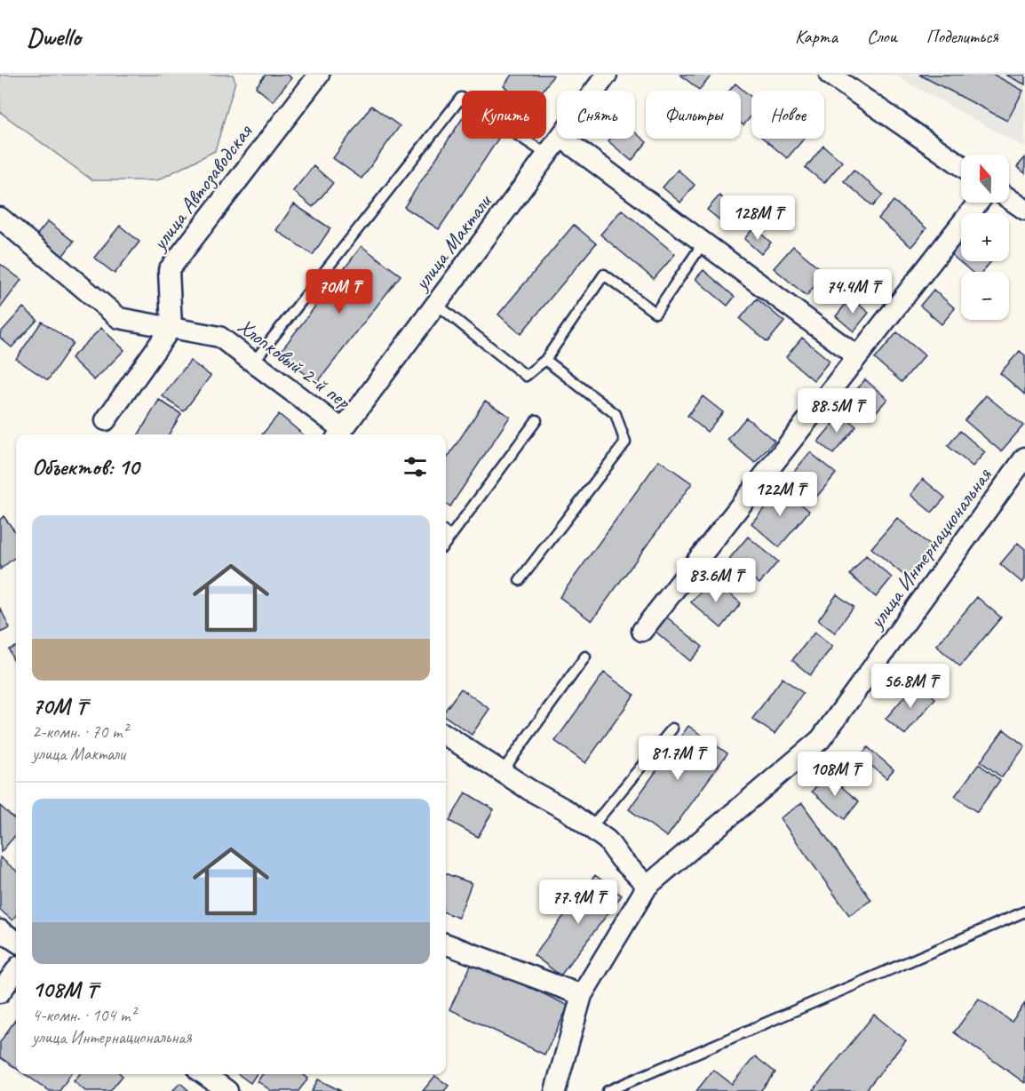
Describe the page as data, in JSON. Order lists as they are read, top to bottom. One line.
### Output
{"streets":{"street":["улица Автозаводская","улица Мактали","Хлопковый 2-й пер","улица Интернациональная"]},"crossings":[["улица Автозаводская","Хлопковый 2-й пер"],["улица Мактали","Хлопковый 2-й пер"]],"north":"top","page":{"header":"Dwello","nav":["Карта","Слои","Поделиться"],"chip":["Купить","Снять","Фильтры","Новое"],"map_buttons":["+","−"],"price":["128M ₸","70M ₸","74.4M ₸","88.5M ₸","122M ₸","83.6M ₸","56.8M ₸","81.7M ₸","108M ₸","77.9M ₸"],"heading":"Объектов: 10","list":[{"name":"70M ₸","note":"2-комн. · 70 m² · улица Мактали"},{"name":"108M ₸","note":"4-комн. · 104 m² · улица Интернациональная"}]}}
